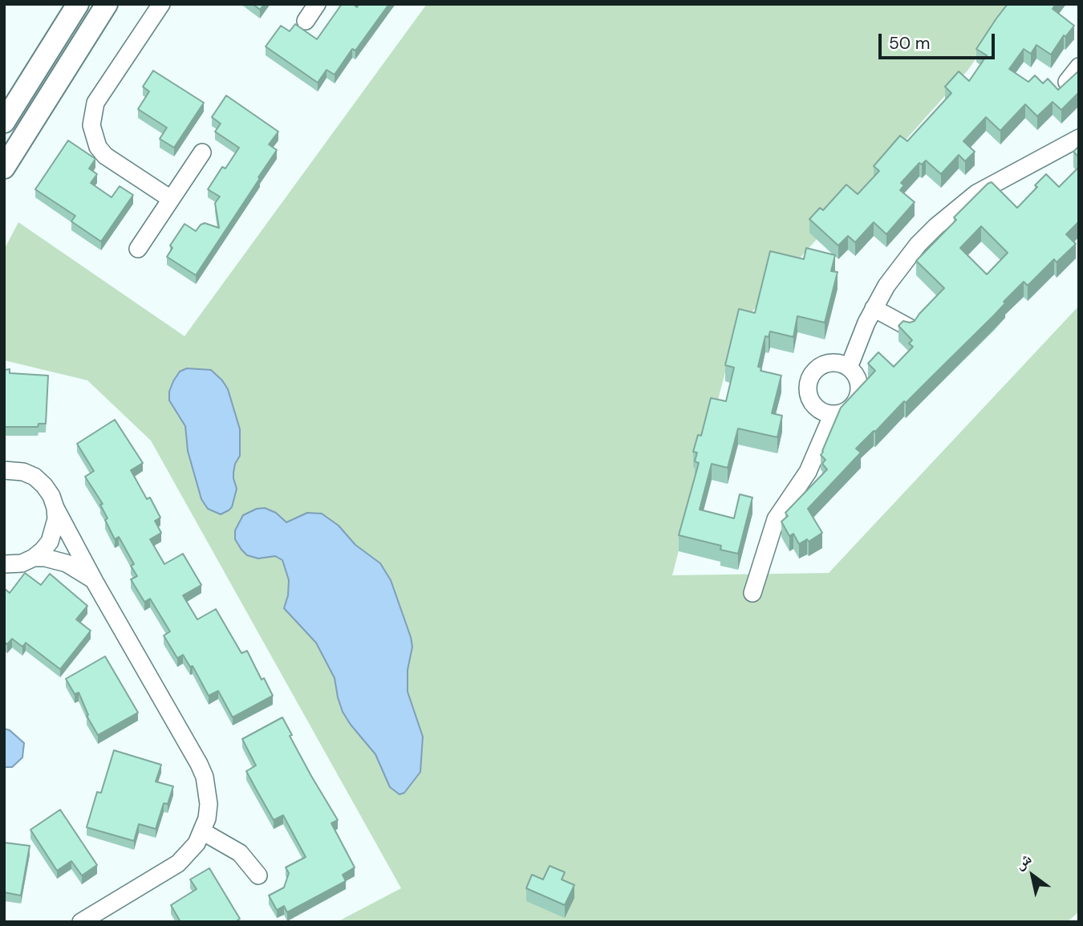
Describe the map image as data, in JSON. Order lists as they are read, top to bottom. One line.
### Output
{"scale_bar":"50 m","north":"top left"}
